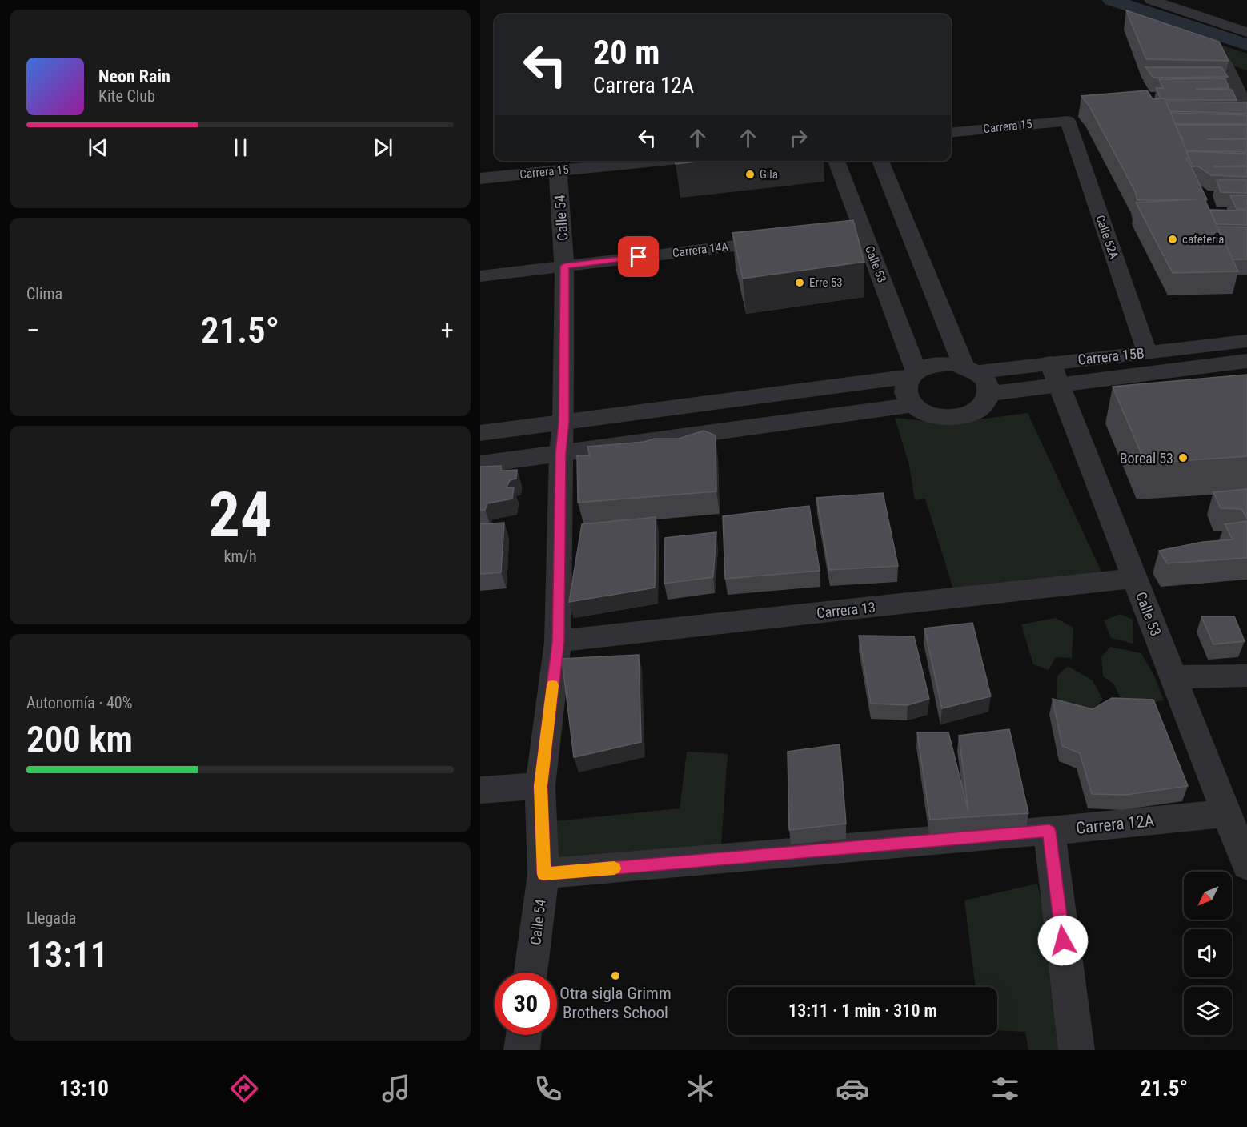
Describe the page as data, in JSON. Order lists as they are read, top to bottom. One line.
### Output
{"streets":{"street":["Carrera 15","Calle 54","Calle 52A","Carrera 14A","Calle 53","Carrera 15B","Carrera 13","Carrera 12A"]},"crossings":[["Carrera 15","Calle 54"],["Carrera 15","Calle 52A"],["Calle 54","Carrera 14A"],["Calle 54","Carrera 13"],["Calle 54","Carrera 12A"],["Calle 52A","Carrera 15B"],["Carrera 14A","Calle 53"],["Calle 53","Carrera 15B"],["Calle 53","Carrera 13"],["Calle 53","Carrera 12A"]],"places":["Gila","cafeteria","Erre 53","Boreal 53","Otra sigla Grimm Brothers School"],"north":"bottom left","page":{"turn":["20 m","Carrera 12A"],"song":["Neon Rain","Kite Club"],"tile":["Clima",["24","km/h"],["Autonomía · 40%","200 km"],["Llegada","13:11"]],"heat":["−","21.5°","+"],"limit":"30","trip":"13:11 · 1 min · 310 m","tabs":["13:10","21.5°"]}}
